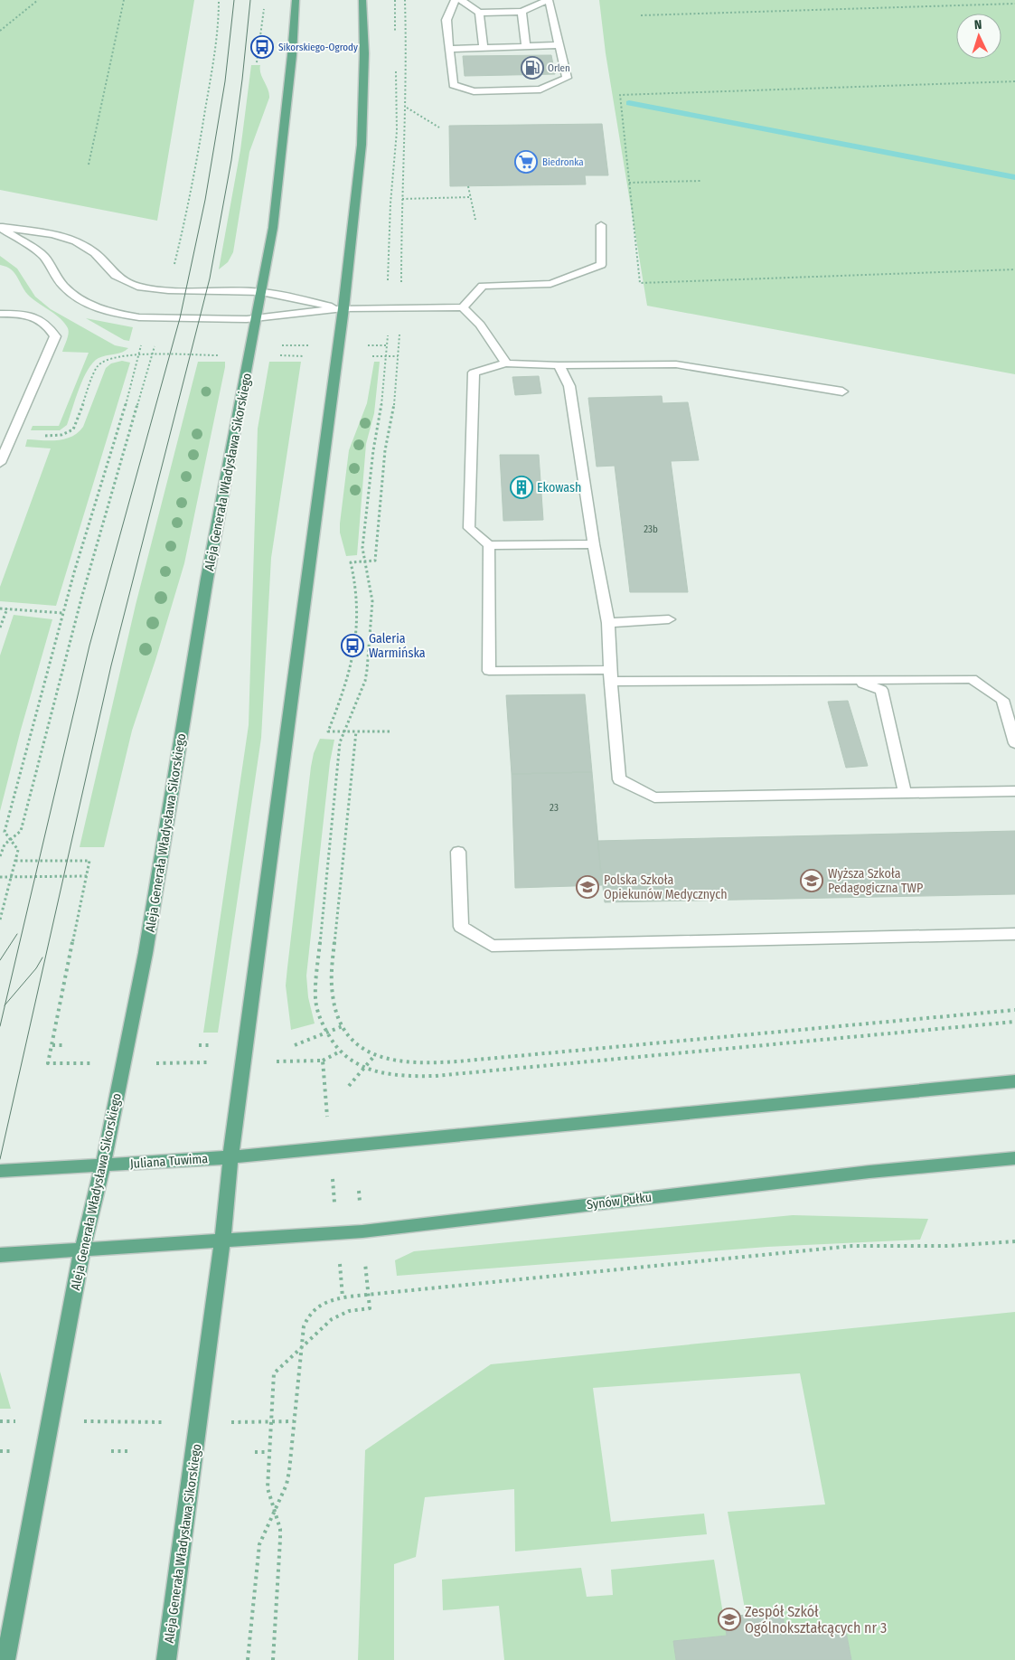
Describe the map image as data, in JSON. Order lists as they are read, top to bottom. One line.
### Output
{"streets":{"main road":["Aleja Generała Władysława Sikorskiego","Juliana Tuwima","Synów Pułku"]},"crossings":[["Aleja Generała Władysława Sikorskiego","Juliana Tuwima"],["Aleja Generała Władysława Sikorskiego","Synów Pułku"]],"places":{"bus stop":["Sikorskiego-Ogrody","Galeria Warmińska"],"fuel station":["Orlen"],"supermarket":["Biedronka"],"building":["Ekowash"],"school or university":["Wyższa Szkoła Pedagogiczna TWP","Polska Szkoła Opiekunów Medycznych","Zespół Szkół Ogólnokształcących nr 3"]},"house_numbers":["23b","23"],"north":"top"}
